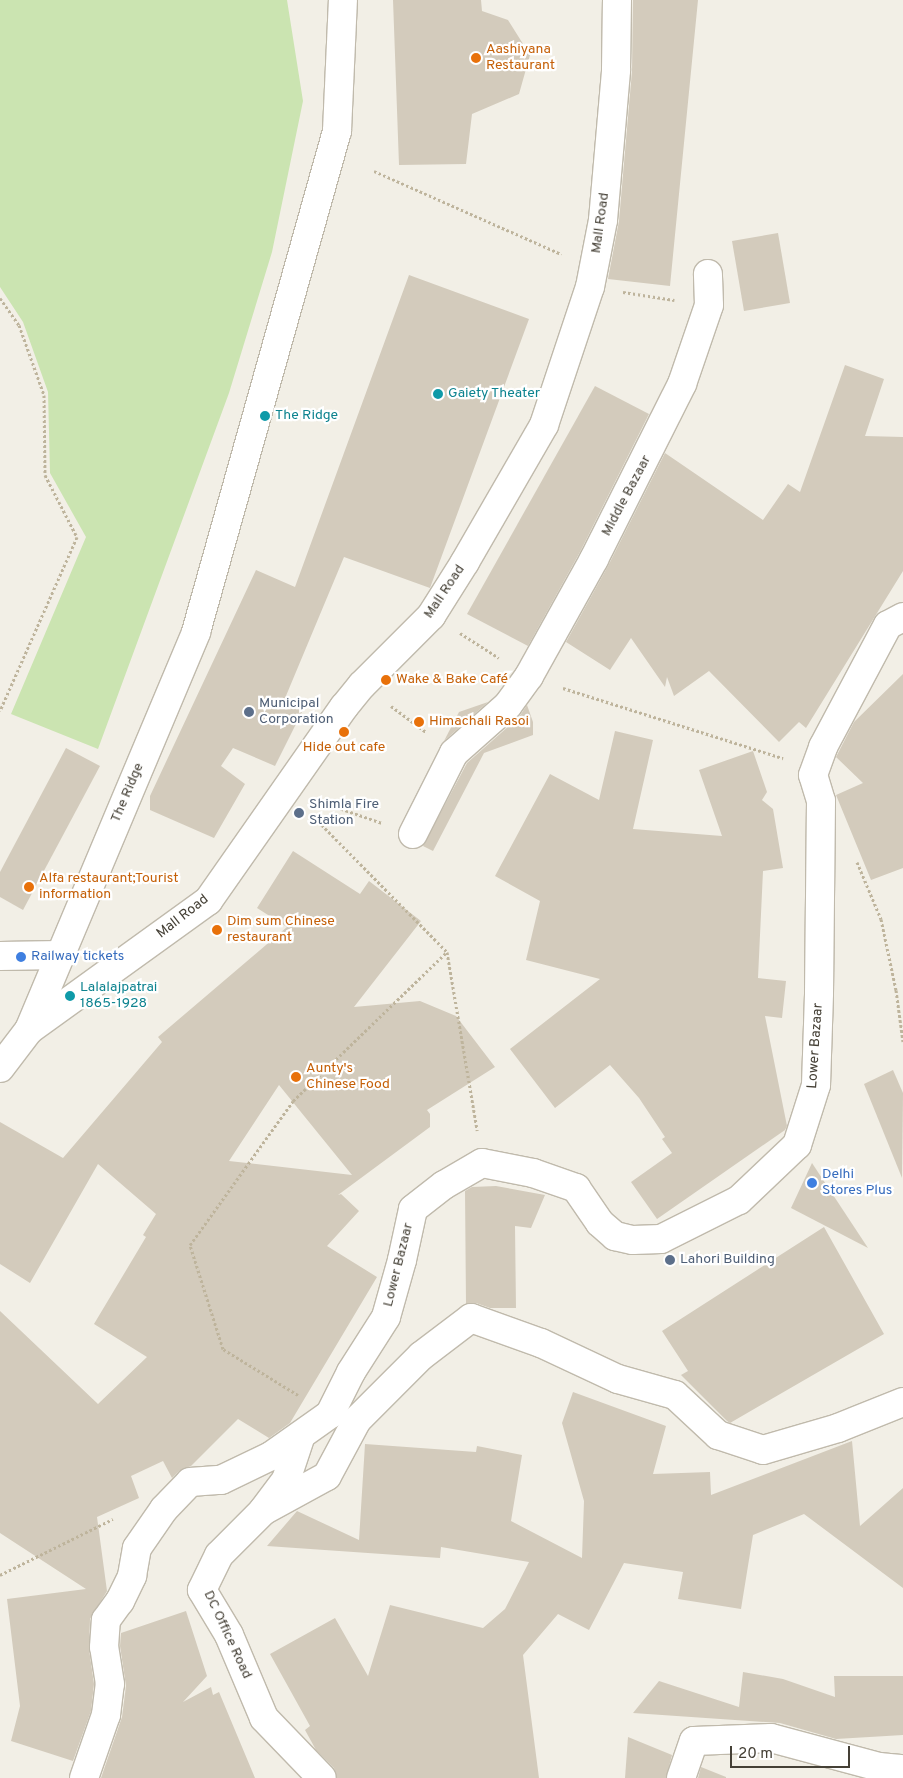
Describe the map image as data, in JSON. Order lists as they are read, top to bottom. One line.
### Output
{"streets":{"street":["Mall Road","Middle Bazaar","The Ridge","Lower Bazaar","DC Office Road"]},"crossings":[["Mall Road","The Ridge"],["Lower Bazaar","DC Office Road"]],"places":["Aashiyana Restaurant","Gaiety Theater","The Ridge","Wake & Bake Café","Municipal Corporation","Himachali Rasoi","Hide out cafe","Shimla Fire Station","Alfa restaurant;Tourist information","Dim sum Chinese restaurant","Railway tickets","Lalalajpatrai 1865-1928","Aunty's Chinese Food","Delhi Stores Plus","Lahori Building"],"scale_bar":"20 m"}
